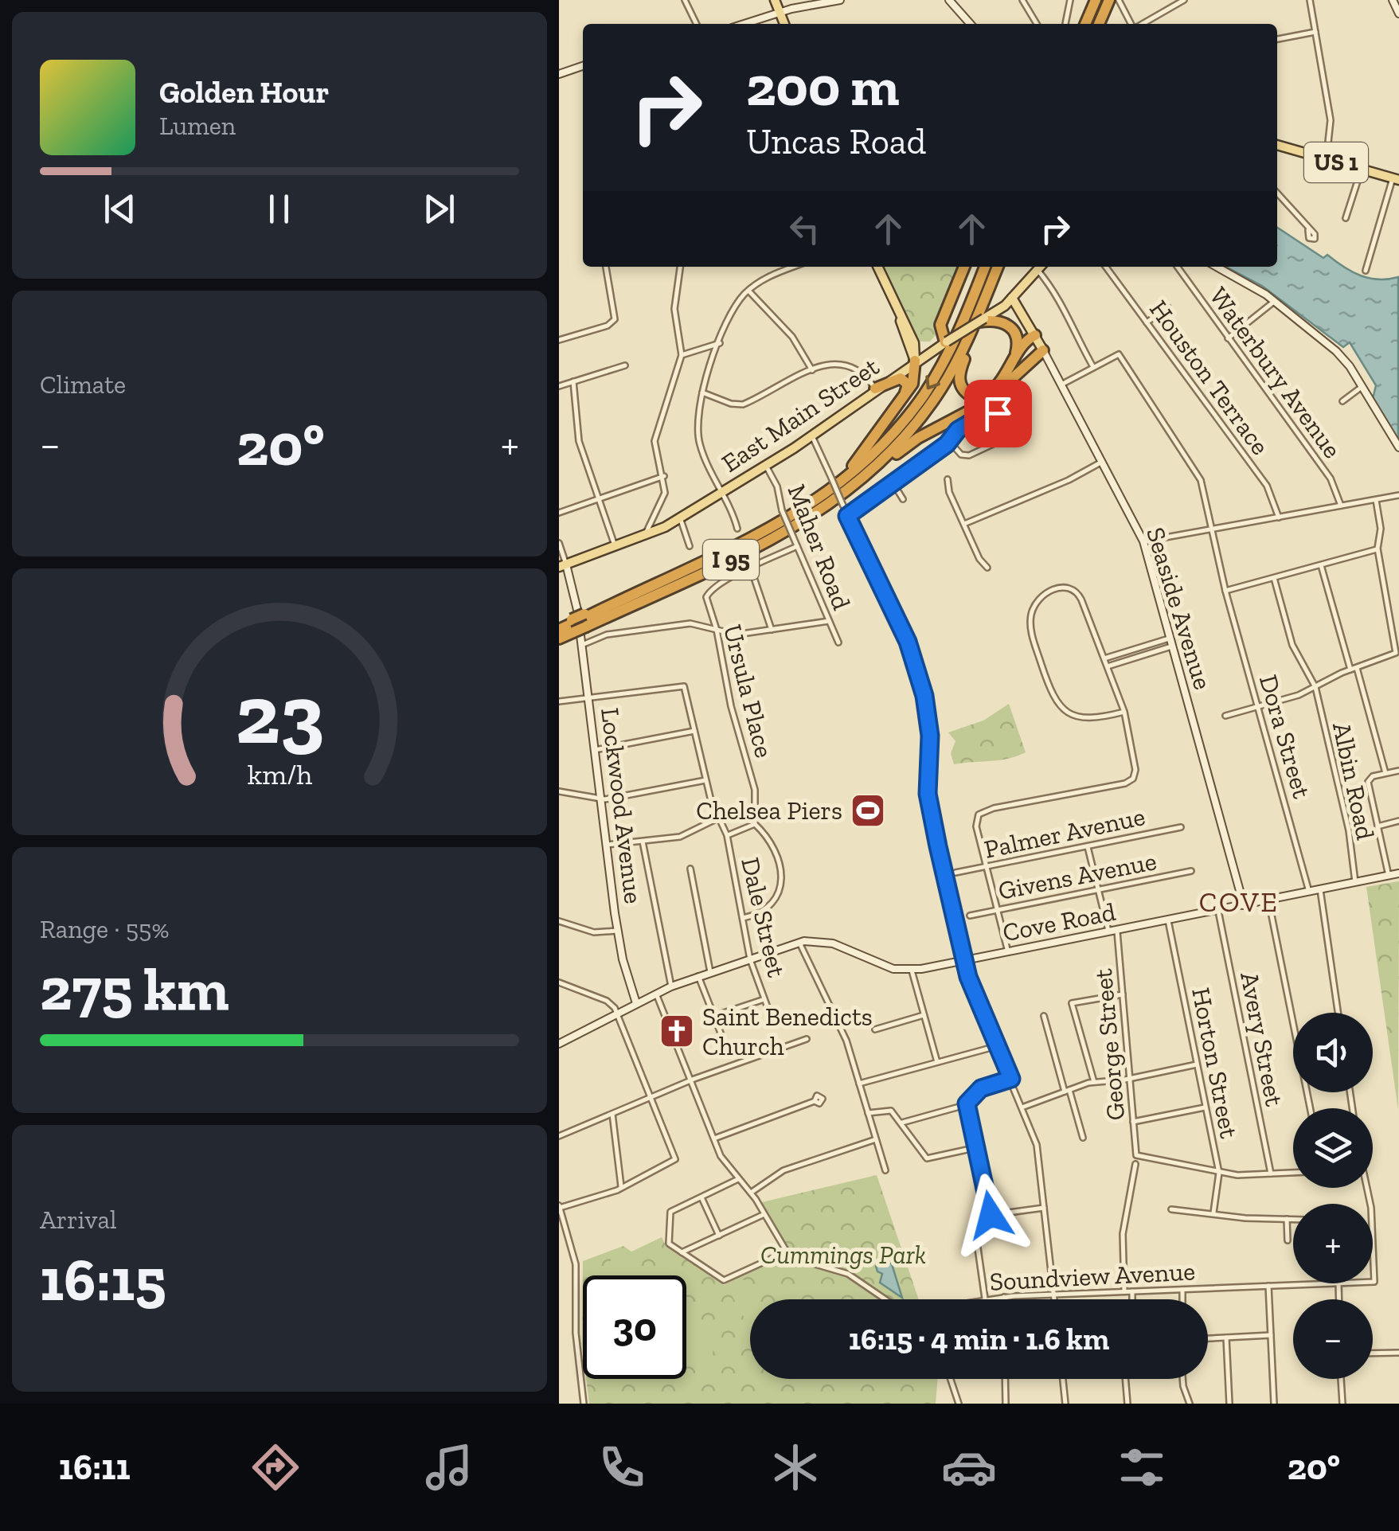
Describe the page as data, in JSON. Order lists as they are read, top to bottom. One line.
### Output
{"streets":{"highway":["I 95"],"main road":["US 1","East Main Street","Seaside Avenue","Lockwood Avenue","Cove Road"],"street":["Waterbury Avenue","Houston Terrace","Maher Road","Ursula Place","Dora Street","Albin Road","Palmer Avenue","Givens Avenue","Dale Street","Avery Street","George Street","Horton Street","Soundview Avenue"]},"crossings":[["East Main Street","Maher Road"],["East Main Street","Seaside Avenue"],["East Main Street","Lockwood Avenue"],["Maher Road","Ursula Place"],["Seaside Avenue","Cove Road"],["Dora Street","Cove Road"],["Albin Road","Cove Road"],["Lockwood Avenue","Dale Street"],["Lockwood Avenue","Cove Road"],["Dale Street","Cove Road"],["Cove Road","Avery Street"],["Cove Road","George Street"],["Cove Road","Horton Street"],["George Street","Horton Street"]],"districts":["COVE"],"parks":["Cummings Park"],"places":{"sports":["Chelsea Piers"],"church":["Saint Benedicts Church"]},"page":{"turn":["200 m","Uncas Road"],"song":["Golden Hour","Lumen"],"tile":["Climate",["Range · 55%","275 km"],["Arrival","16:15"]],"heat":["−","20°","+"],"map_buttons":["+","−"],"limit":"30","trip":"16:15 · 4 min · 1.6 km","tabs":["16:11","20°"],"gauge":["23","km/h"]}}
